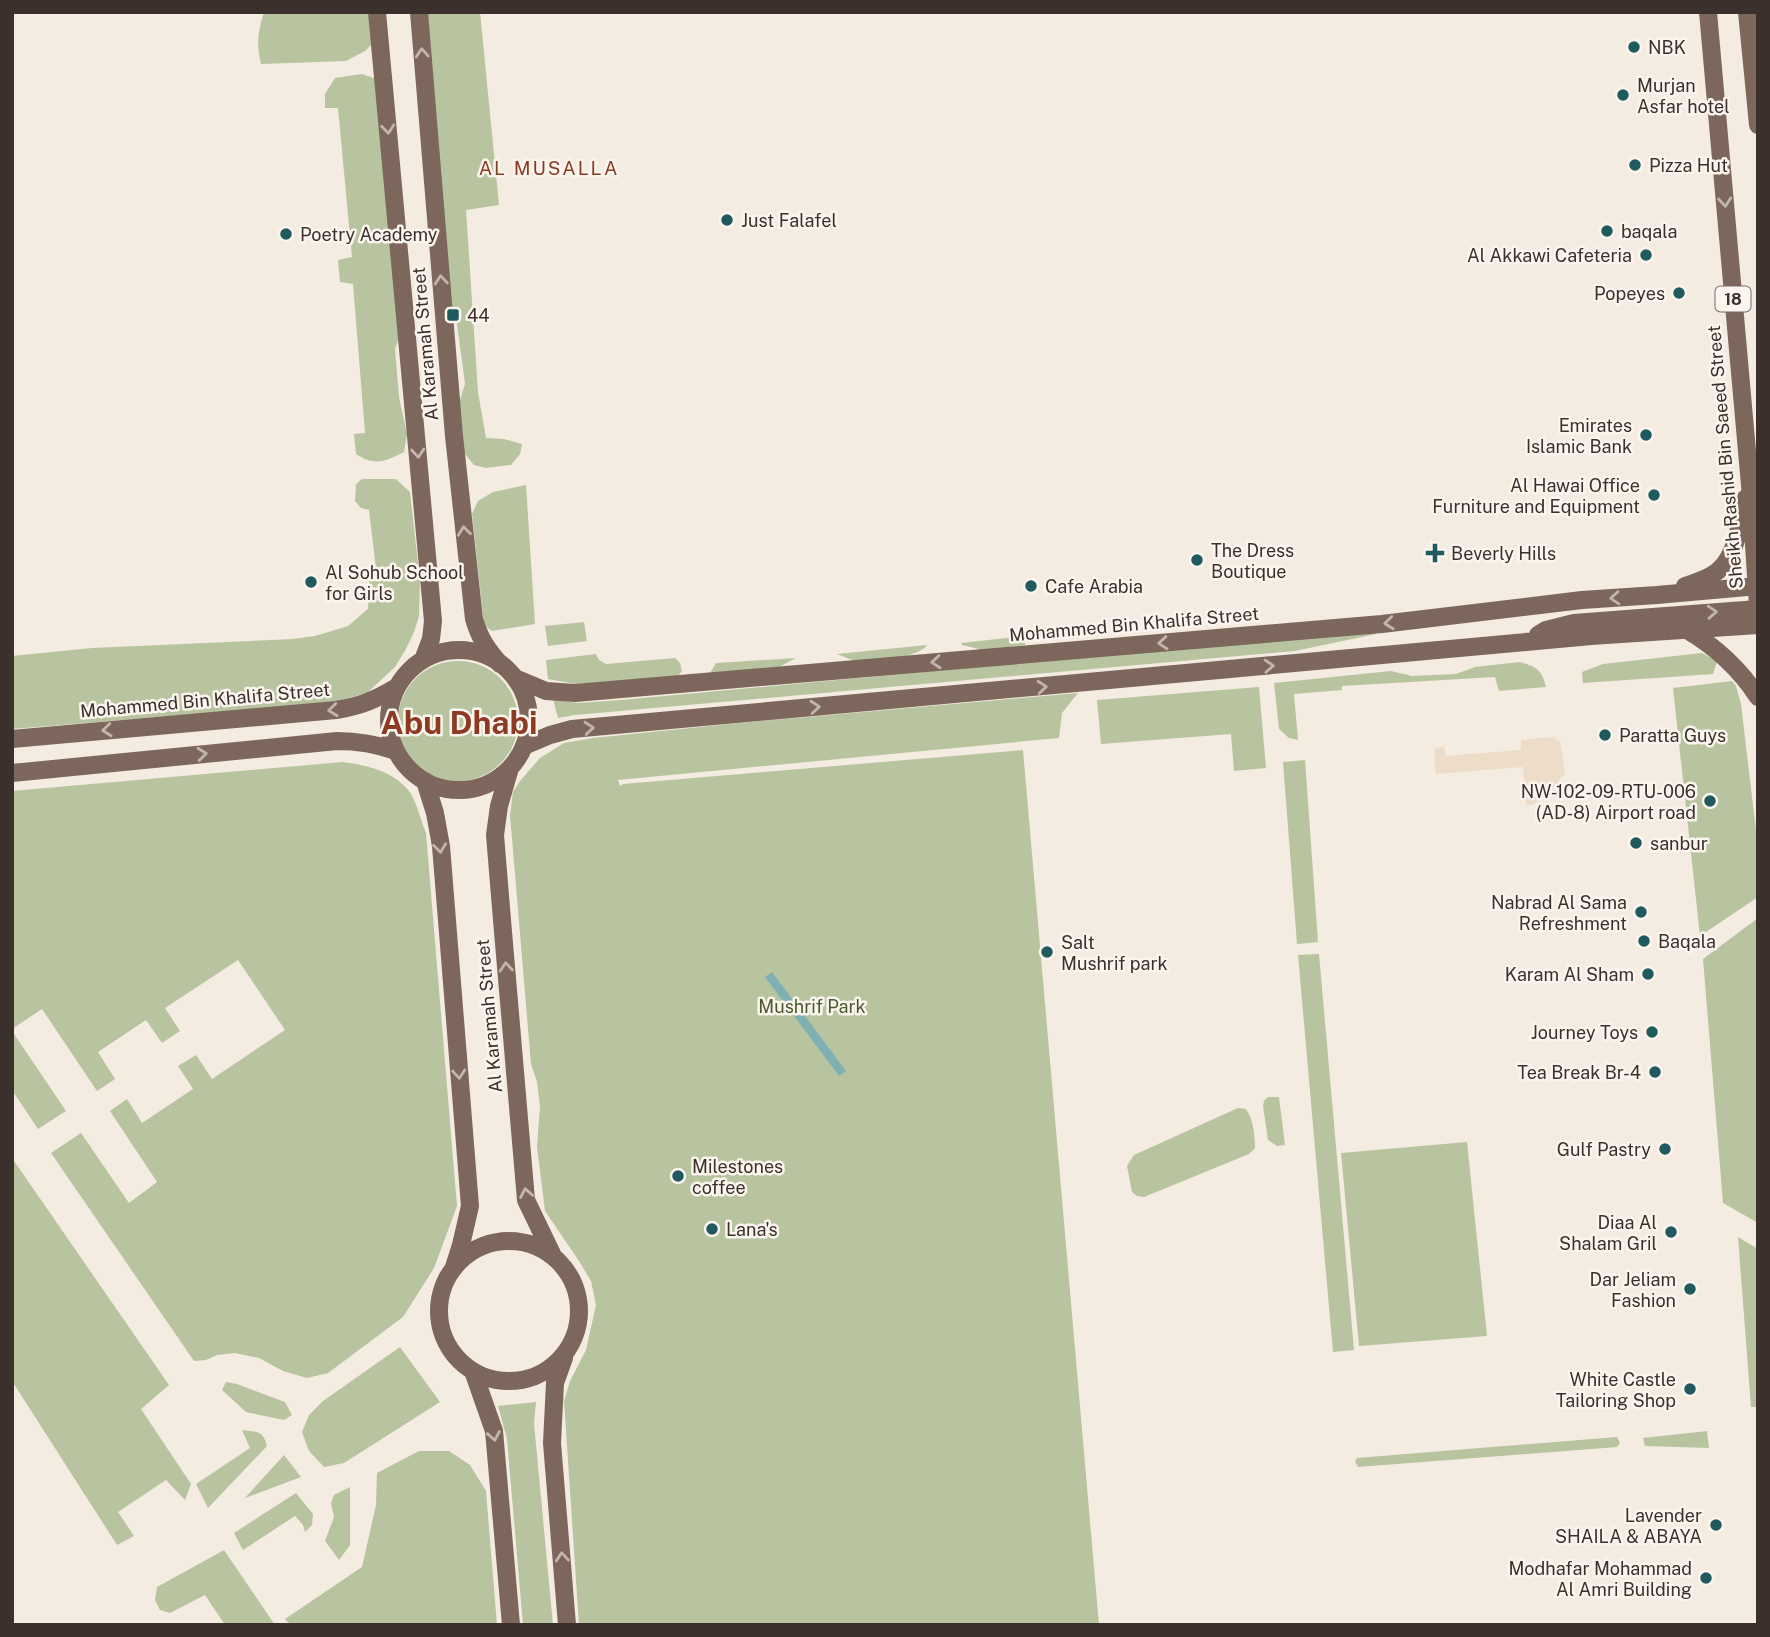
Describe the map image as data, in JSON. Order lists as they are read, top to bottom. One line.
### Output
{"streets":{"main road":["18","Al Karamah Street","Sheikh Rashid Bin Saeed Street","Mohammed Bin Khalifa Street"]},"crossings":[["Al Karamah Street","Mohammed Bin Khalifa Street"],["Sheikh Rashid Bin Saeed Street","Mohammed Bin Khalifa Street"]],"one_way":["Sheikh Rashid Bin Saeed Street"],"districts":["AL MUSALLA","Abu Dhabi"],"parks":["Mushrif Park"],"places":{"other":["NBK","Murjan Asfar hotel","Pizza Hut","Just Falafel","baqala","Poetry Academy","Al Akkawi Cafeteria","Popeyes","Emirates Islamic Bank","Al Hawai Office Furniture and Equipment","The Dress Boutique","Al Sohub School for Girls","Cafe Arabia","Paratta Guys","NW-102-09-RTU-006 (AD-8) Airport road","sanbur","Nabrad Al Sama Refreshment","Baqala","Salt Mushrif park","Karam Al Sham","Journey Toys","Tea Break Br-4","Gulf Pastry","Milestones coffee","Lana's","Diaa Al Shalam Gril","Dar Jeliam Fashion","White Castle Tailoring Shop","Lavender SHAILA & ABAYA","Modhafar Mohammad Al Amri Building"],"transit":["44"],"health":["Beverly Hills"]}}
